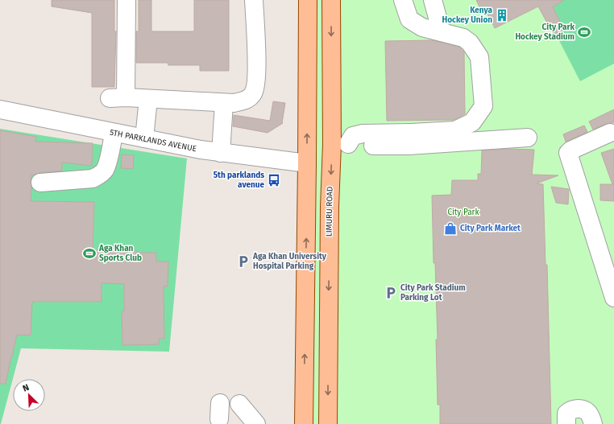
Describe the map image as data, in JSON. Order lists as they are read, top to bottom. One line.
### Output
{"streets":{"main road":["LIMURU ROAD"],"street":["5TH PARKLANDS AVENUE"]},"parks":["City Park"],"places":{"building":["Kenya Hockey Union"],"sports":["City Park Hockey Stadium","Aga Khan Sports Club"],"bus stop":["5th parklands avenue"],"shop":["City Park Market"],"parking":["Aga Khan University Hospital Parking","City Park Stadium Parking Lot"]},"north":"top left"}
